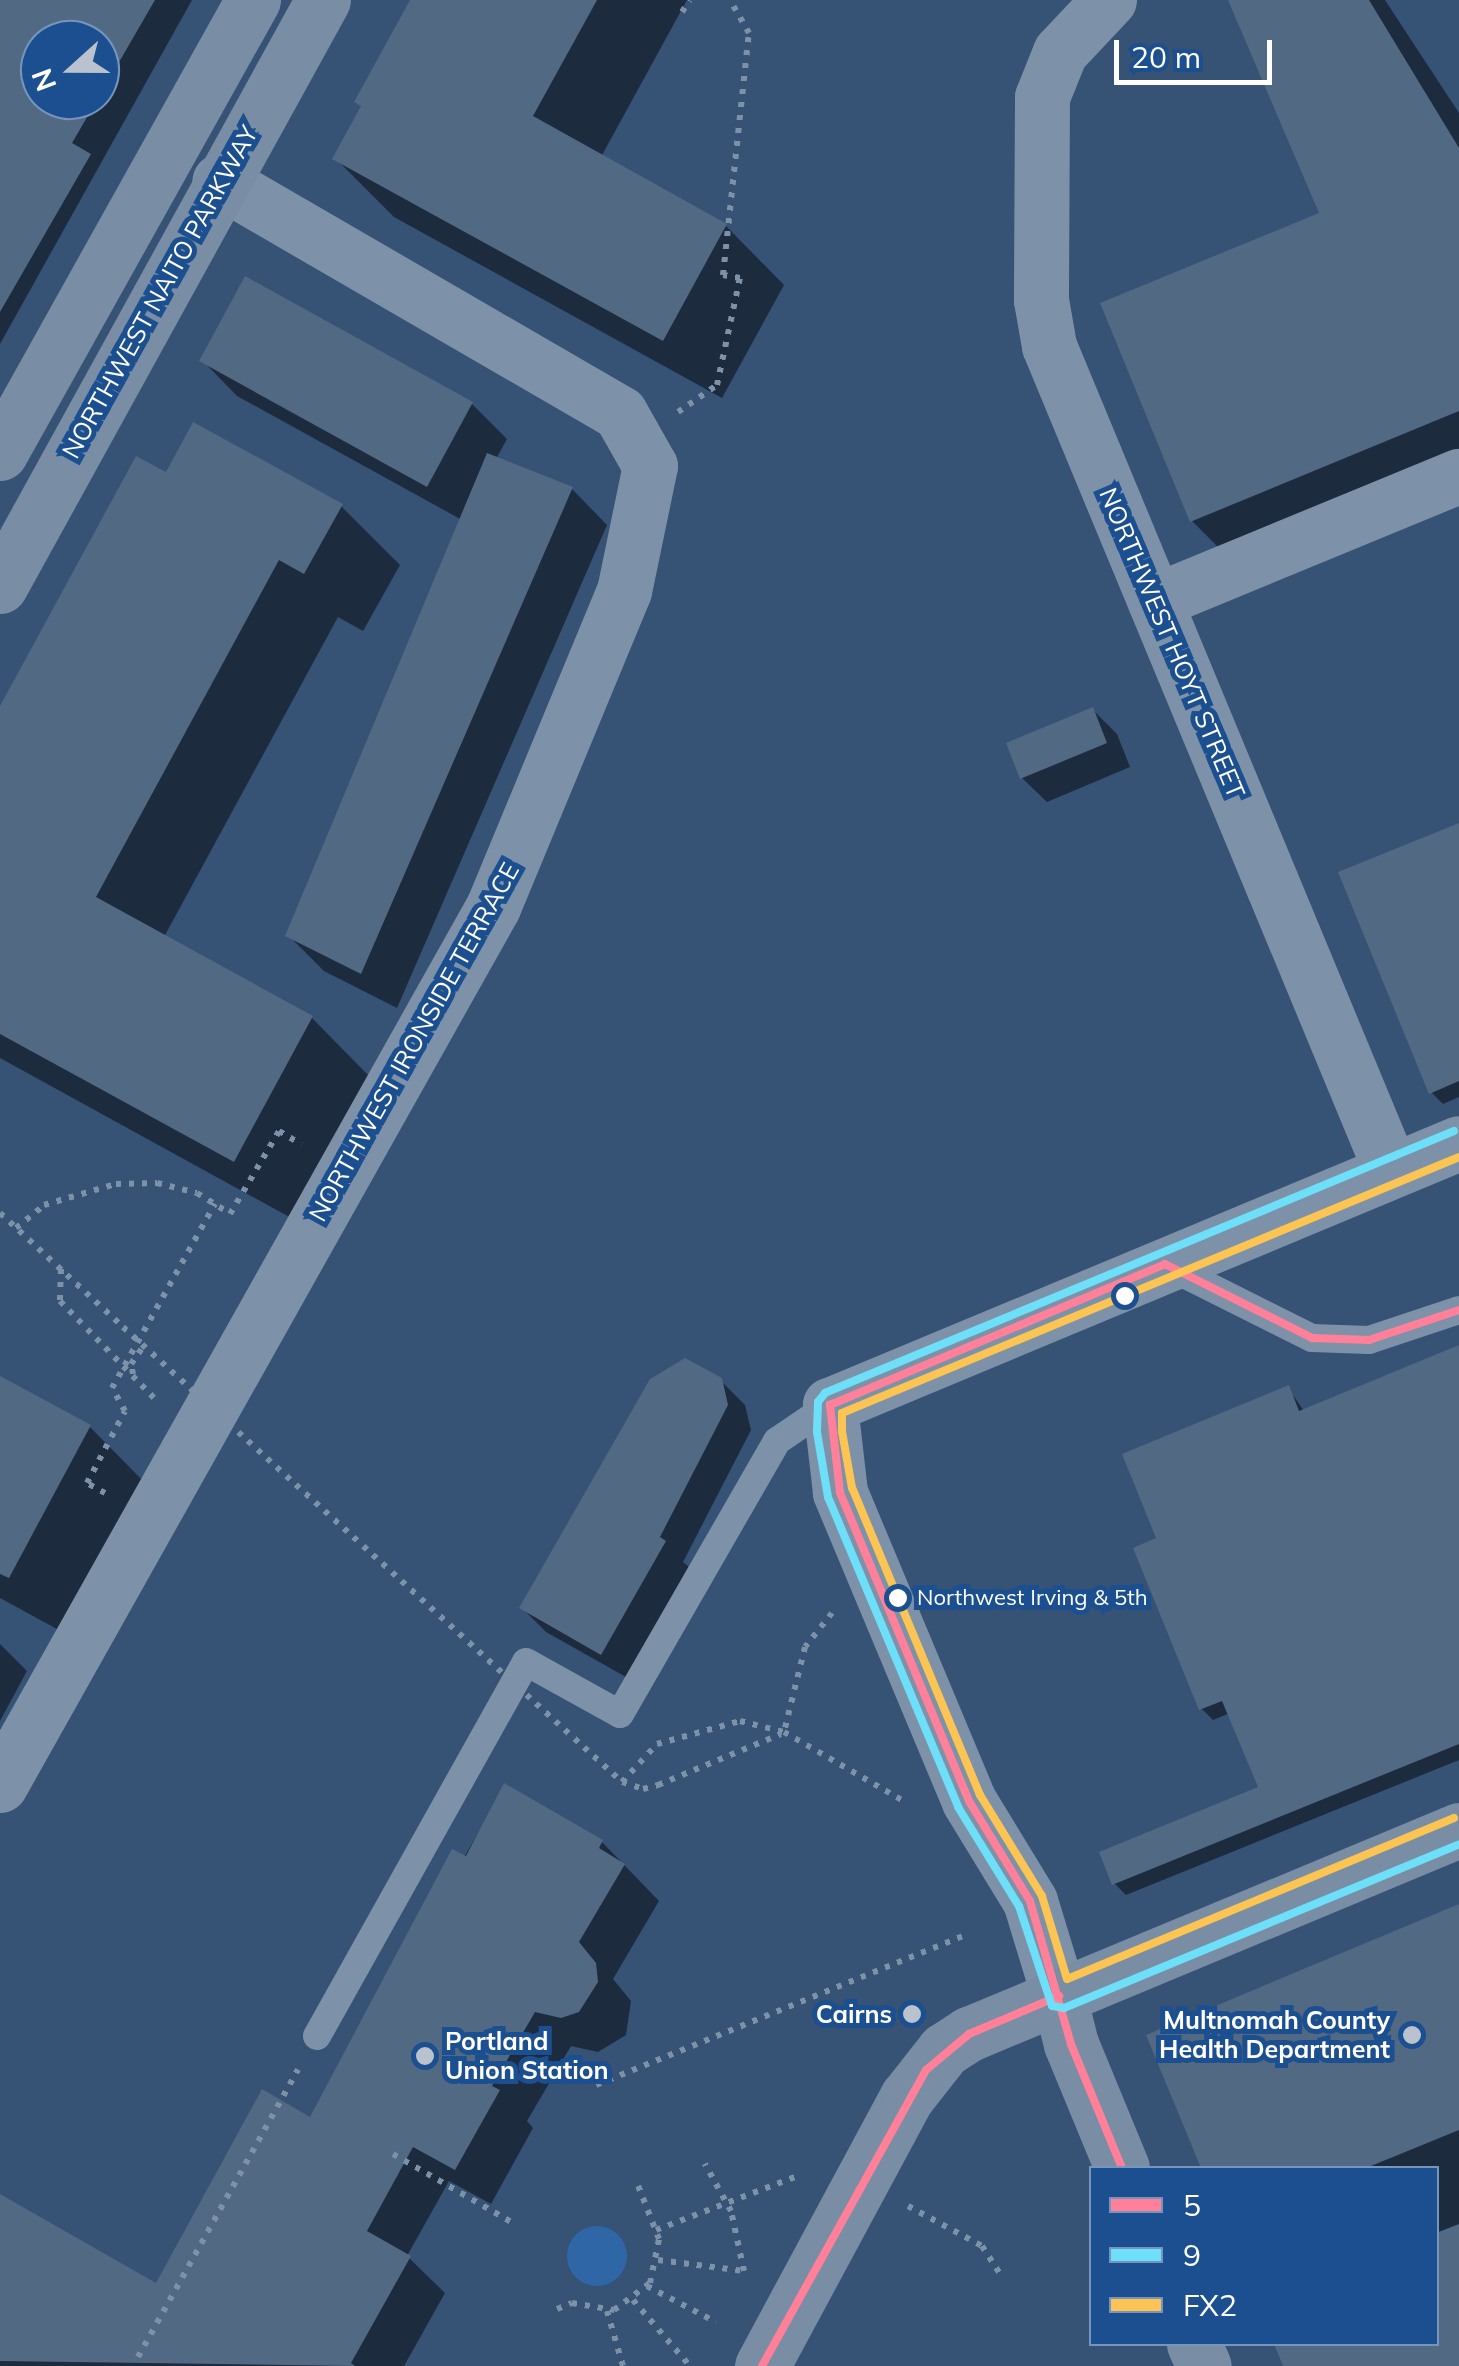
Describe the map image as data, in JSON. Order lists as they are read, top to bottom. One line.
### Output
{"streets":{"main road":["NORTHWEST NAITO PARKWAY"],"street":["NORTHWEST HOYT STREET","NORTHWEST IRONSIDE TERRACE"]},"crossings":[["NORTHWEST NAITO PARKWAY","NORTHWEST IRONSIDE TERRACE"]],"places":["Northwest Irving & 5th","Cairns","Multnomah County Health Department","Portland Union Station"],"lines":["transit line 9","transit line FX2","transit line 5"],"legend":["5","9","FX2"],"scale_bar":"20 m","north":"left"}
